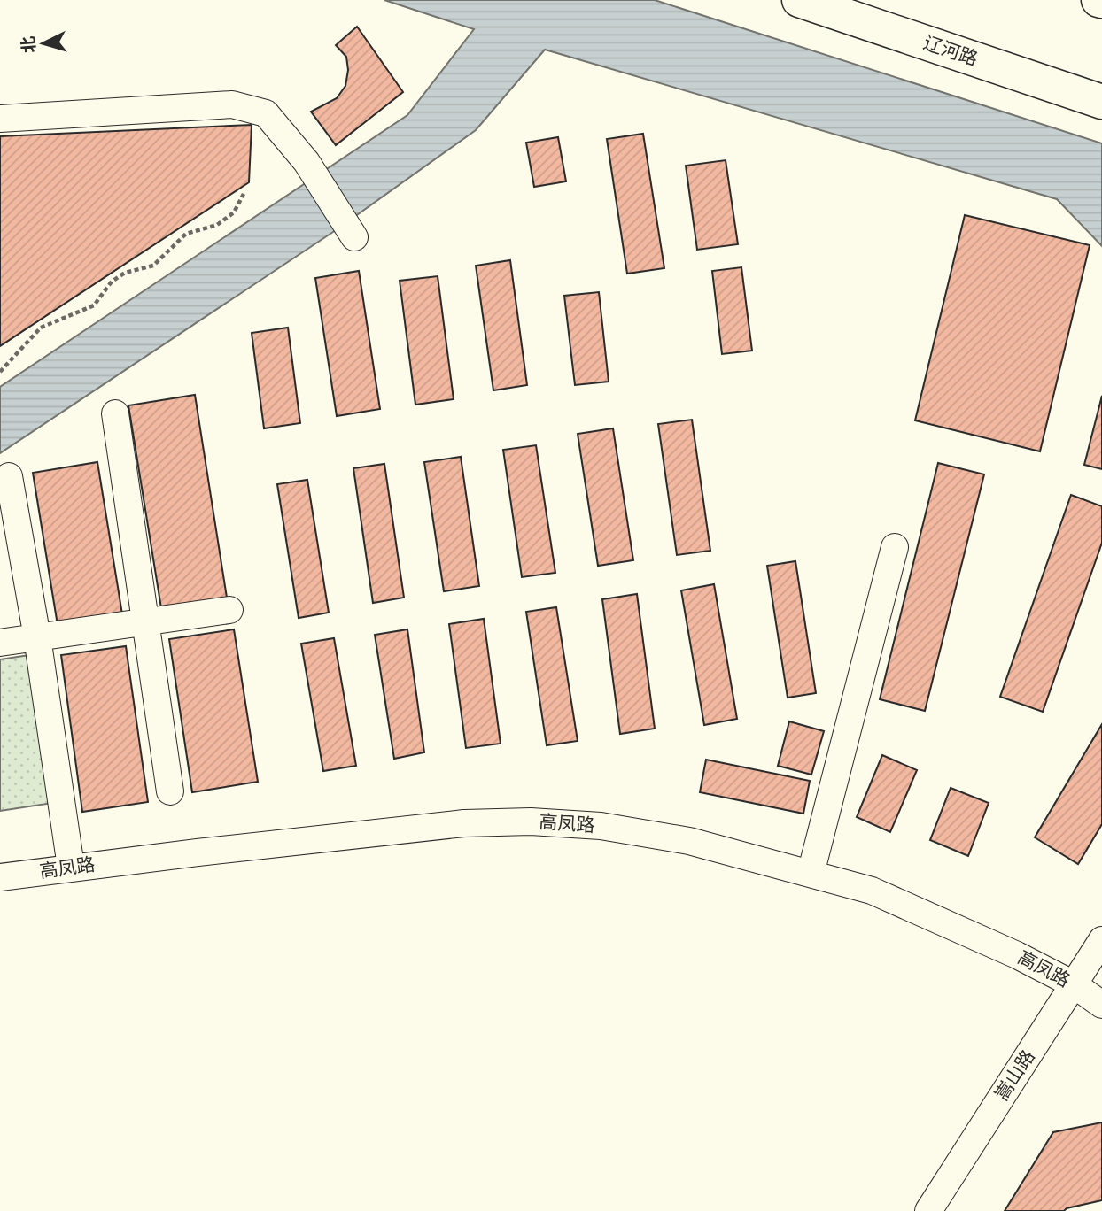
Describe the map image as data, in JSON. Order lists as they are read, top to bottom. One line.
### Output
{"streets":{"main road":["辽河路"],"street":["高凤路","嵩山路"]},"crossings":[["高凤路","嵩山路"]],"north":"left"}
